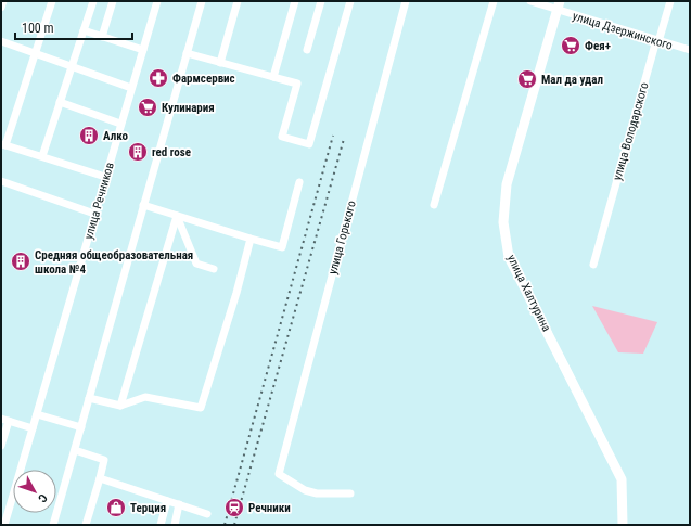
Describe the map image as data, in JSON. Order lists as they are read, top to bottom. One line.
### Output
{"streets":{"main road":["улица Халтурина"],"street":["улица Дзержинского","улица Володарского","улица Речников","улица Горького"]},"crossings":[["улица Дзержинского","улица Володарского"],["улица Дзержинского","улица Халтурина"]],"places":{"supermarket":["Фея+","Мал да удал","Кулинария"],"pharmacy":["Фармсервис"],"building":["Алко","red rose","Средняя общеобразовательная школа №4"],"shop":["Терция"],"station":["Речники"]},"scale_bar":"100 m","north":"bottom right"}
